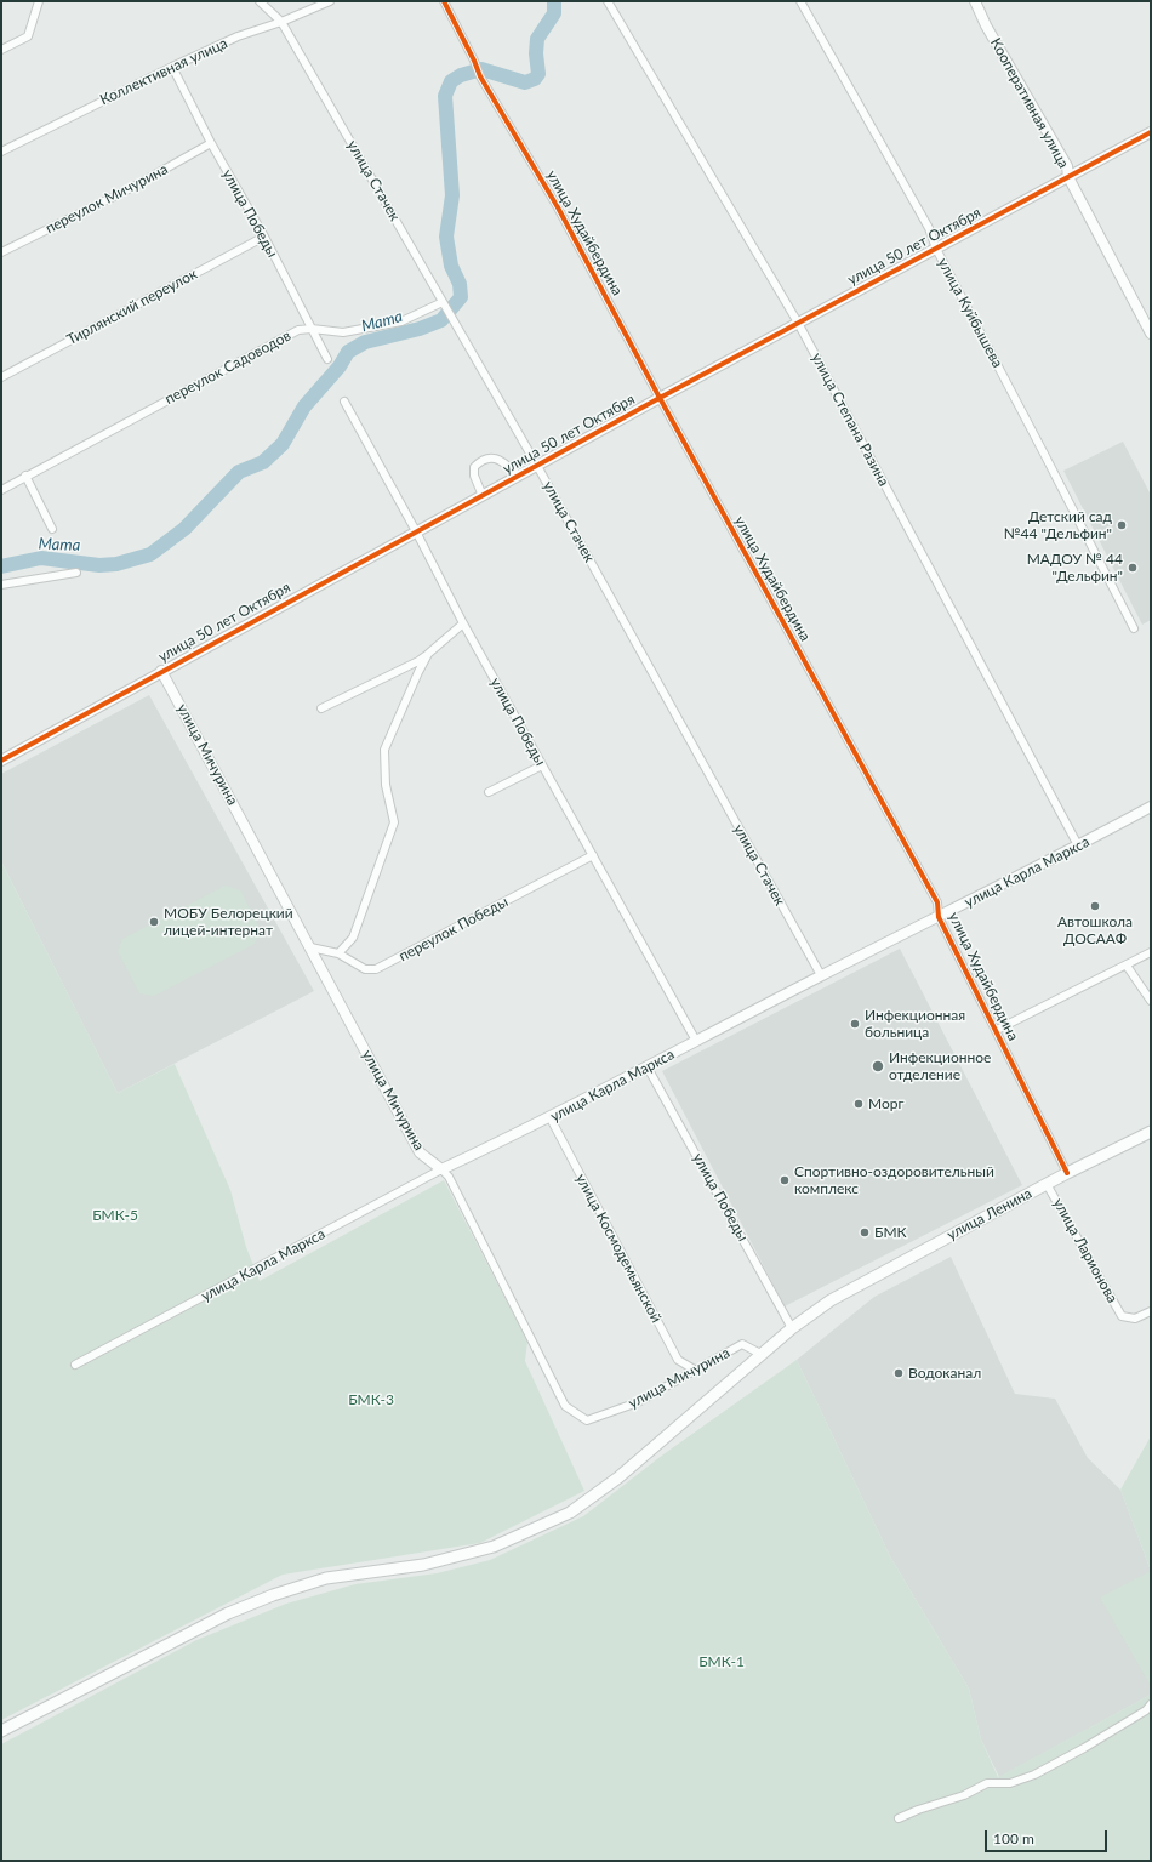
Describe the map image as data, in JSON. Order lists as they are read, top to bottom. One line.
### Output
{"streets":{"main road":["улица Ленина"],"street":["Коллективная улица","Кооперативная улица","улица Стачек","переулок Мичурина","улица Победы","улица Худайбердина","улица 50 лет Октября","Тирлянский переулок","улица Куйбышева","переулок Садоводов","улица Степана Разина","улица Мичурина","улица Карла Маркса","переулок Победы","улица Космодемьянской","улица Ларионова"]},"crossings":[["Коллективная улица","улица Стачек"],["Коллективная улица","улица Победы"],["Кооперативная улица","улица 50 лет Октября"],["улица Стачек","улица 50 лет Октября"],["улица Стачек","переулок Садоводов"],["улица Стачек","улица Карла Маркса"],["переулок Мичурина","улица Победы"],["улица Победы","улица 50 лет Октября"],["улица Победы","Тирлянский переулок"],["улица Победы","переулок Садоводов"],["улица Победы","улица Карла Маркса"],["улица Победы","переулок Победы"],["улица Победы","улица Ленина"],["улица Худайбердина","улица 50 лет Октября"],["улица Худайбердина","улица Карла Маркса"],["улица Худайбердина","улица Ленина"],["улица 50 лет Октября","улица Куйбышева"],["улица 50 лет Октября","улица Степана Разина"],["улица 50 лет Октября","улица Мичурина"],["улица Степана Разина","улица Карла Маркса"],["улица Мичурина","улица Карла Маркса"],["улица Мичурина","переулок Победы"],["улица Мичурина","улица Ленина"],["улица Мичурина","улица Космодемьянской"],["улица Карла Маркса","улица Космодемьянской"],["улица Ленина","улица Ларионова"]],"water":["Мата"],"parks":["БМК-5","БМК-3","БМК-1"],"places":["Детский сад №44 \"Дельфин\"","МАДОУ № 44 \"Дельфин\"","Автошкола ДОСААФ","МОБУ Белорецкий лицей-интернат","Инфекционная больница","Инфекционное отделение","Морг","Спортивно-оздоровительный комплекс","БМК","Водоканал"],"scale_bar":"100 m"}
